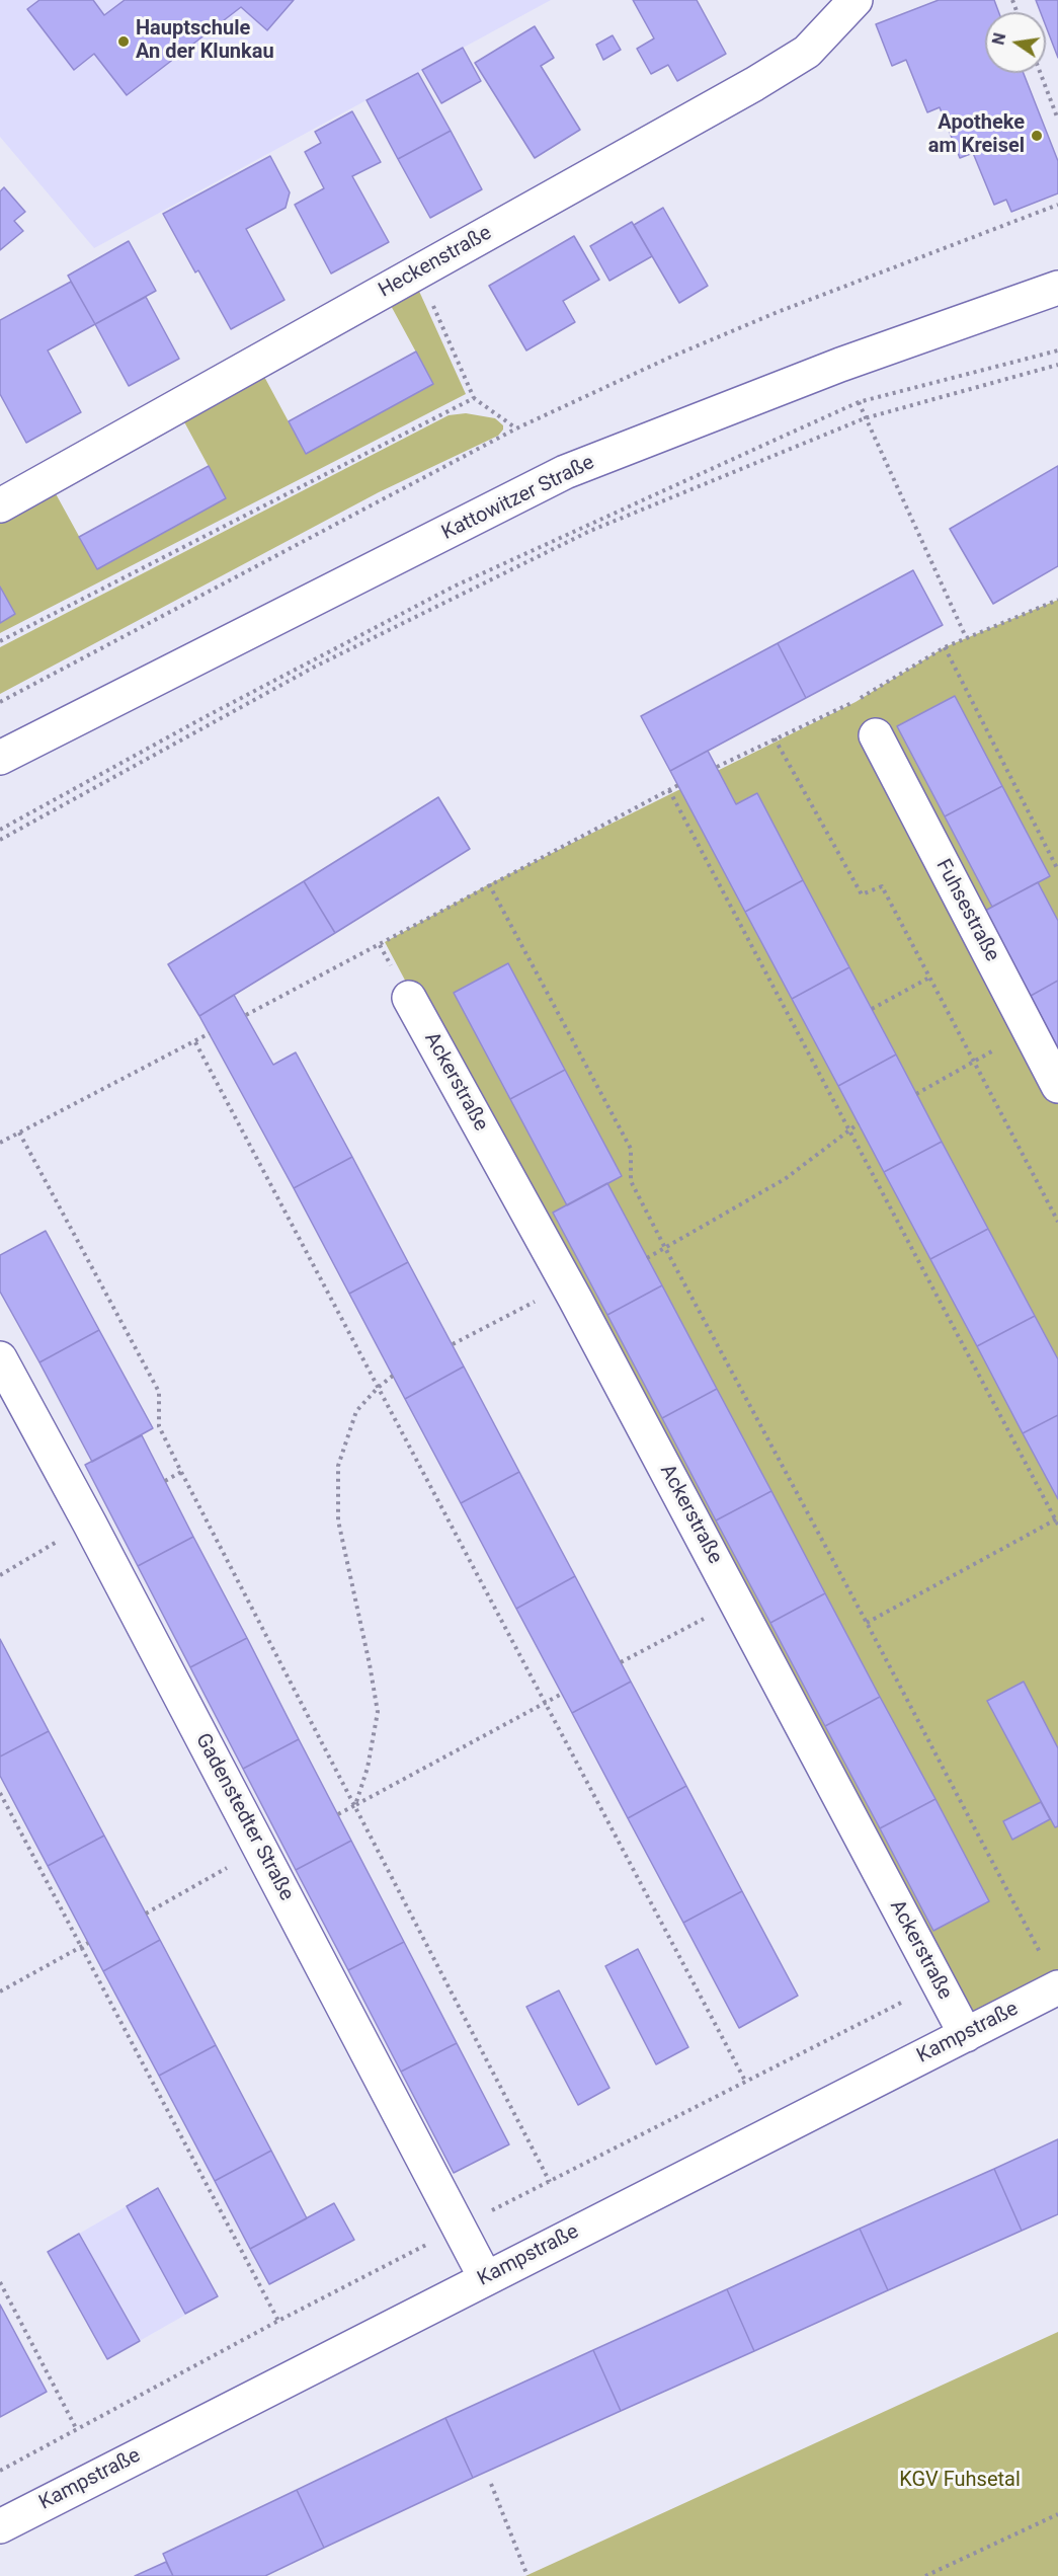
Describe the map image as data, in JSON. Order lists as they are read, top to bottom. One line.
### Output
{"streets":{"street":["Heckenstraße","Kattowitzer Straße","Fuhsestraße","Ackerstraße","Gadenstedter Straße","Kampstraße"]},"crossings":[["Ackerstraße","Kampstraße"],["Gadenstedter Straße","Kampstraße"]],"parks":["KGV Fuhsetal"],"places":["Hauptschule An der Klunkau","Apotheke am Kreisel"],"north":"left"}
